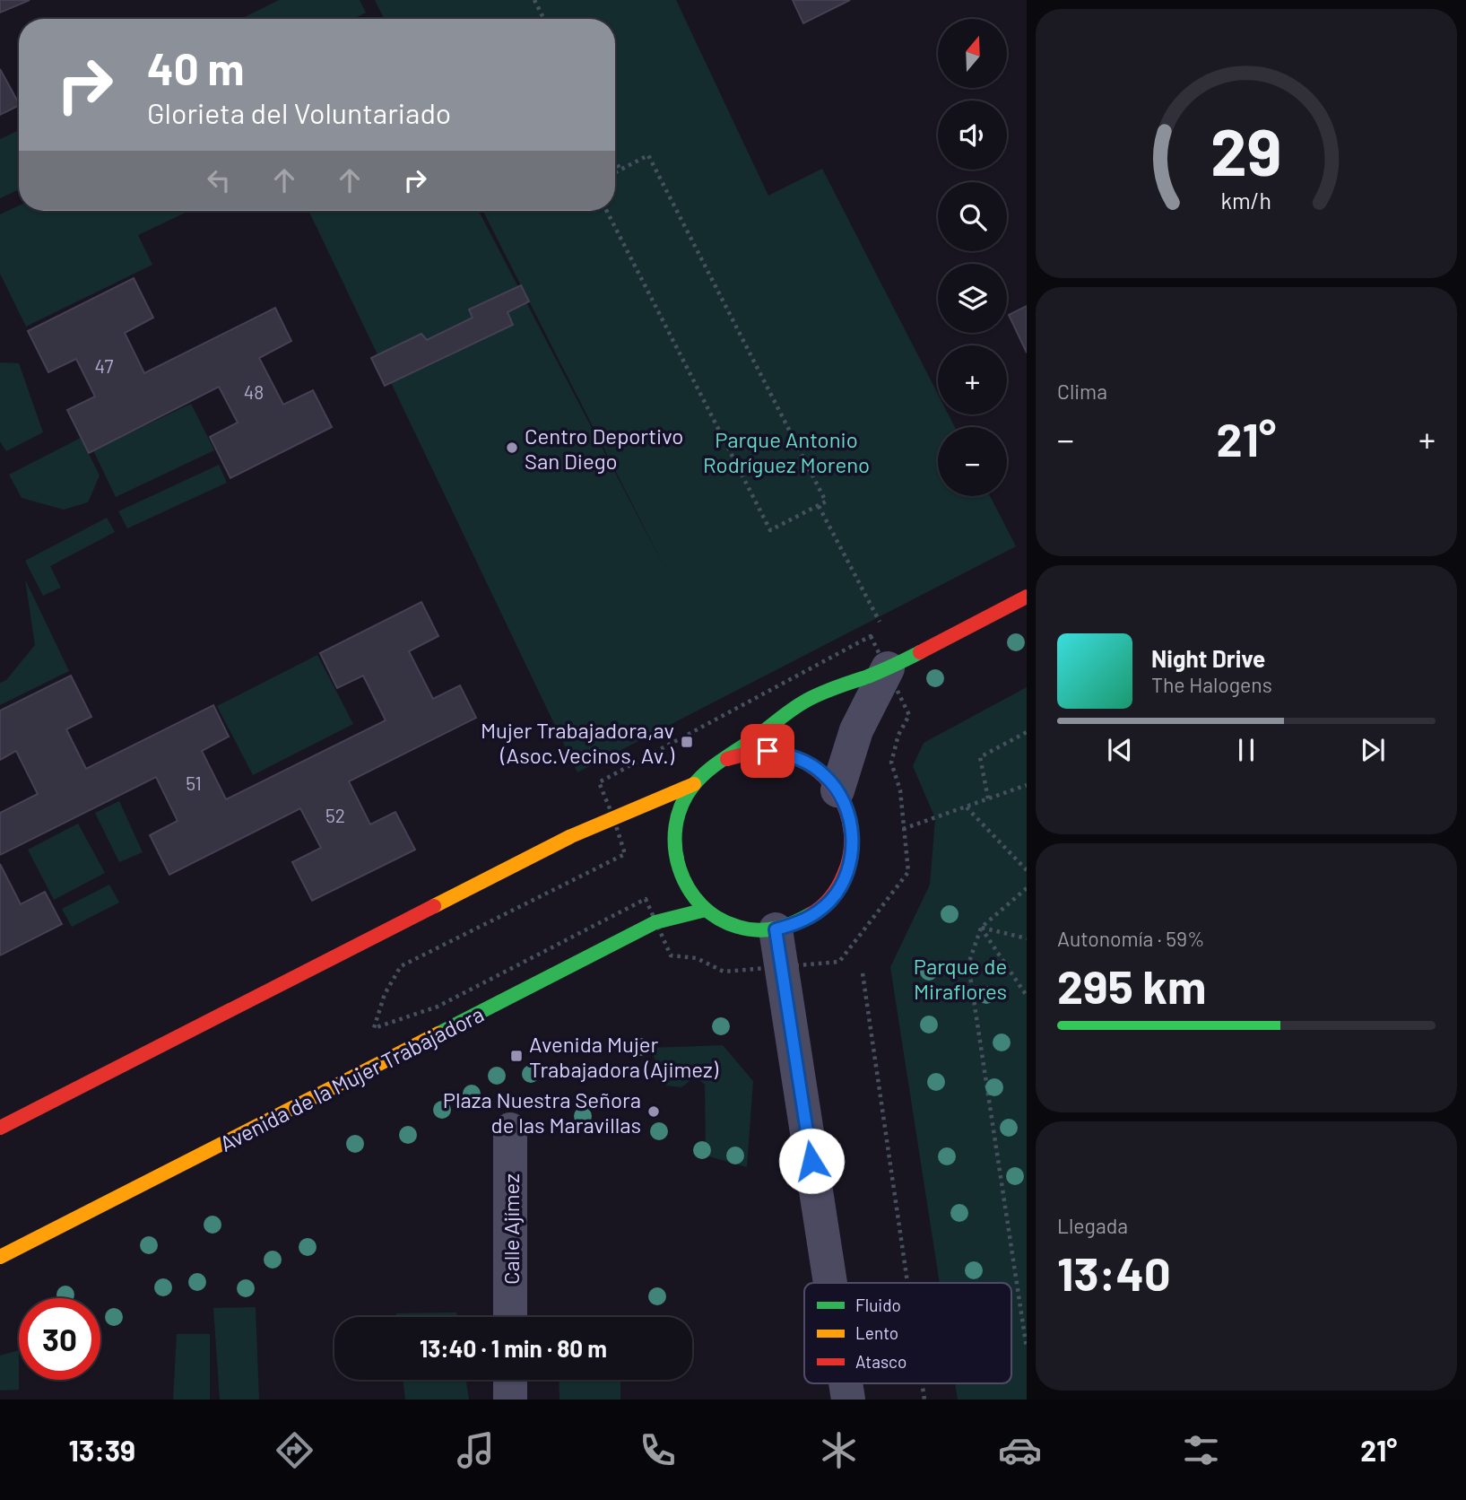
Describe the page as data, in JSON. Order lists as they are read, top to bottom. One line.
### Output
{"streets":{"street":["Avenida de la Mujer Trabajadora","Calle Ajímez"]},"parks":["Parque Antonio Rodríguez Moreno","Parque de Miraflores"],"places":{"other":["Centro Deportivo San Diego","Plaza Nuestra Señora de las Maravillas"],"transit":["Mujer Trabajadora,av (Asoc.Vecinos, Av.)","Avenida Mujer Trabajadora (Ajimez)"]},"house_numbers":["47","48","51","52"],"legend":["Fluido","Lento","Atasco"],"north":"top","page":{"map_buttons":["+","−"],"turn":["40 m","Glorieta del Voluntariado"],"tile":["Clima",["Autonomía · 59%","295 km"],["Llegada","13:40"]],"heat":["−","21°","+"],"song":["Night Drive","The Halogens"],"limit":"30","trip":"13:40 · 1 min · 80 m","tabs":["13:39","21°"],"gauge":["29","km/h"]}}
